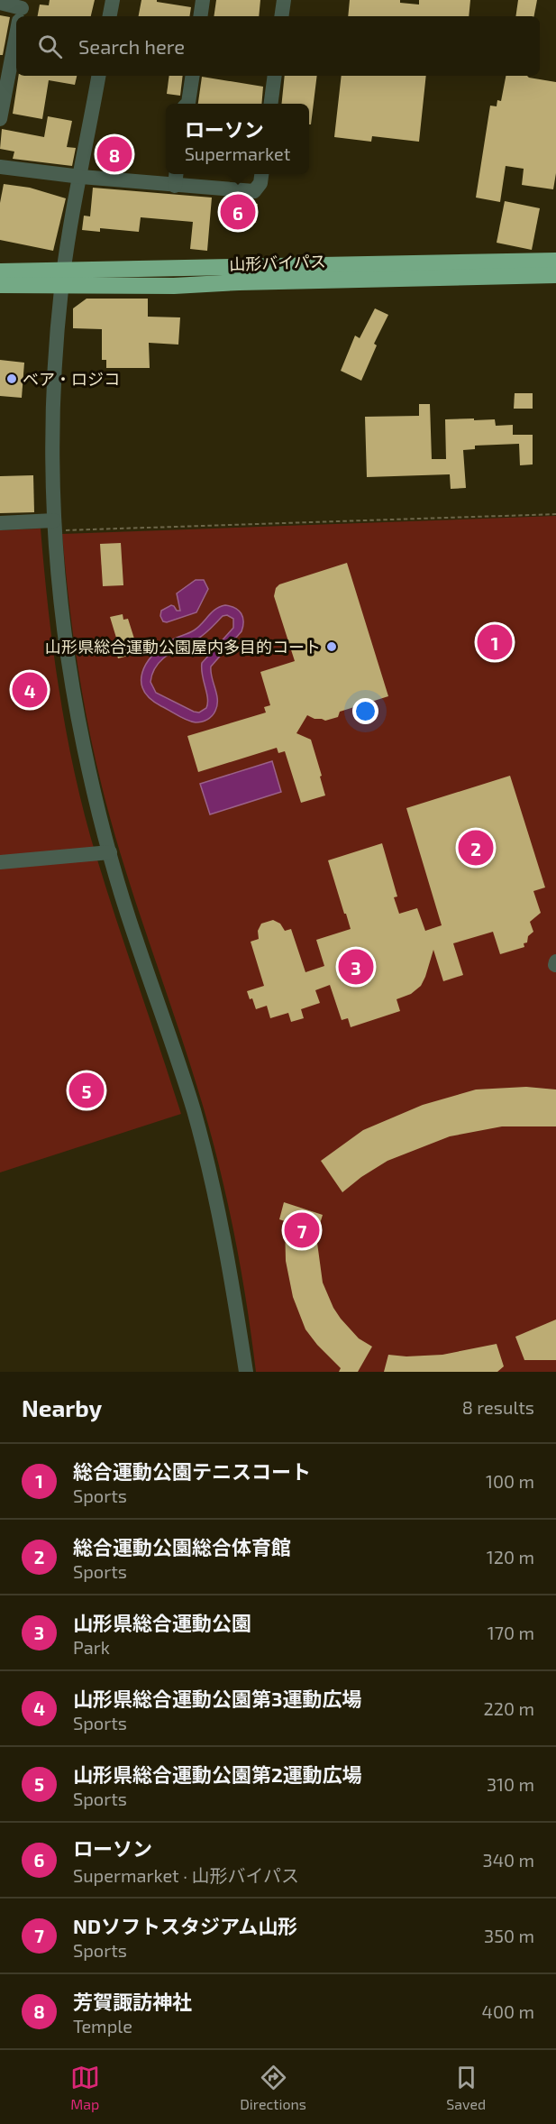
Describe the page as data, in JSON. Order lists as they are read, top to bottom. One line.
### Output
{"streets":{"highway":["山形バイパス"]},"places":["ベア・ロジコ","山形県総合運動公園屋内多目的コート"],"page":{"search":"Search here","popup":["ローソン","Supermarket"],"pins":["8","6","1","4","2","3","5","7"],"heading":["Nearby","8 results"],"list":[{"mark":"1","name":"総合運動公園テニスコート","note":"Sports","value":"100 m"},{"mark":"2","name":"総合運動公園総合体育館","note":"Sports","value":"120 m"},{"mark":"3","name":"山形県総合運動公園","note":"Park","value":"170 m"},{"mark":"4","name":"山形県総合運動公園第3運動広場","note":"Sports","value":"220 m"},{"mark":"5","name":"山形県総合運動公園第2運動広場","note":"Sports","value":"310 m"},{"mark":"6","name":"ローソン","note":"Supermarket · 山形バイパス","value":"340 m"},{"mark":"7","name":"NDソフトスタジアム山形","note":"Sports","value":"350 m"},{"mark":"8","name":"芳賀諏訪神社","note":"Temple","value":"400 m"}],"nav":["Map","Directions","Saved"]}}
